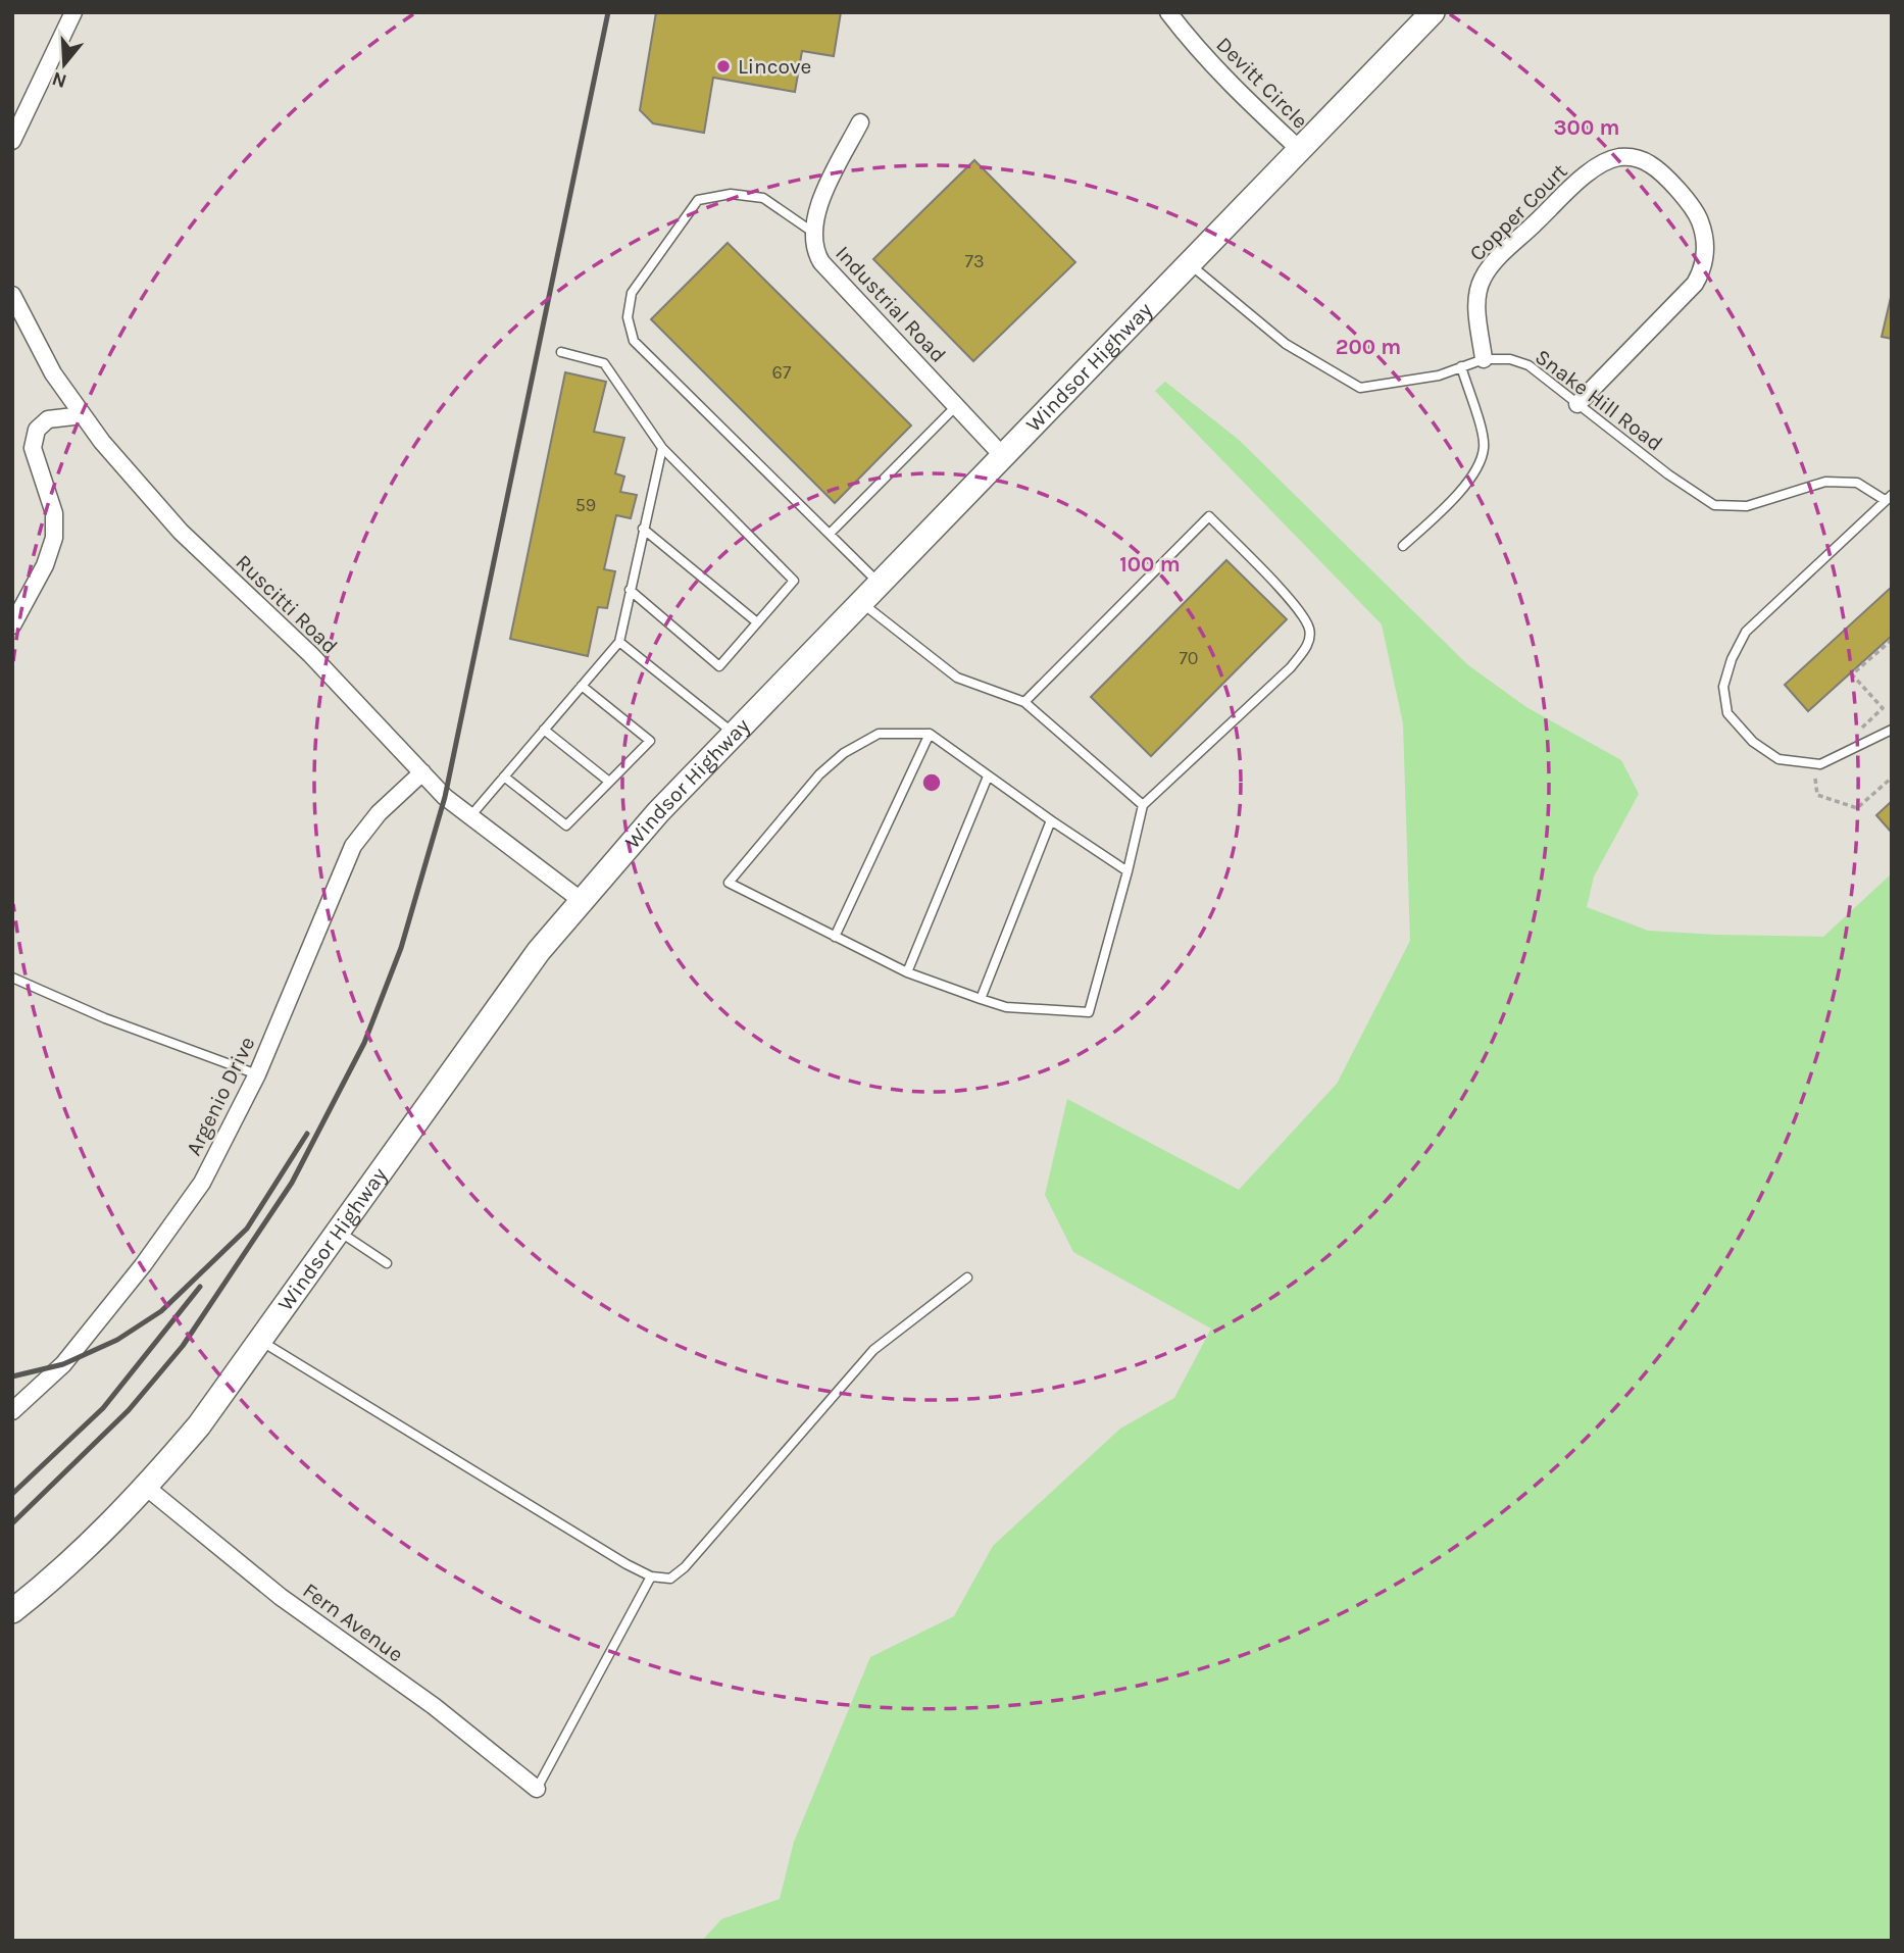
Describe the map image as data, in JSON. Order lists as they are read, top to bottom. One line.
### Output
{"streets":{"main road":["Windsor Highway"],"street":["Devitt Circle","Copper Court","Industrial Road","Ruscitti Road","Argenio Drive","Fern Avenue"],"lane":["Snake Hill Road"]},"crossings":[["Devitt Circle","Windsor Highway"],["Copper Court","Snake Hill Road"],["Industrial Road","Windsor Highway"],["Windsor Highway","Snake Hill Road"],["Windsor Highway","Ruscitti Road"],["Windsor Highway","Fern Avenue"],["Ruscitti Road","Argenio Drive"]],"places":["Lincove"],"house_numbers":["73","67","59","70"],"north":"bottom","rings":["300 m","200 m","100 m"]}
